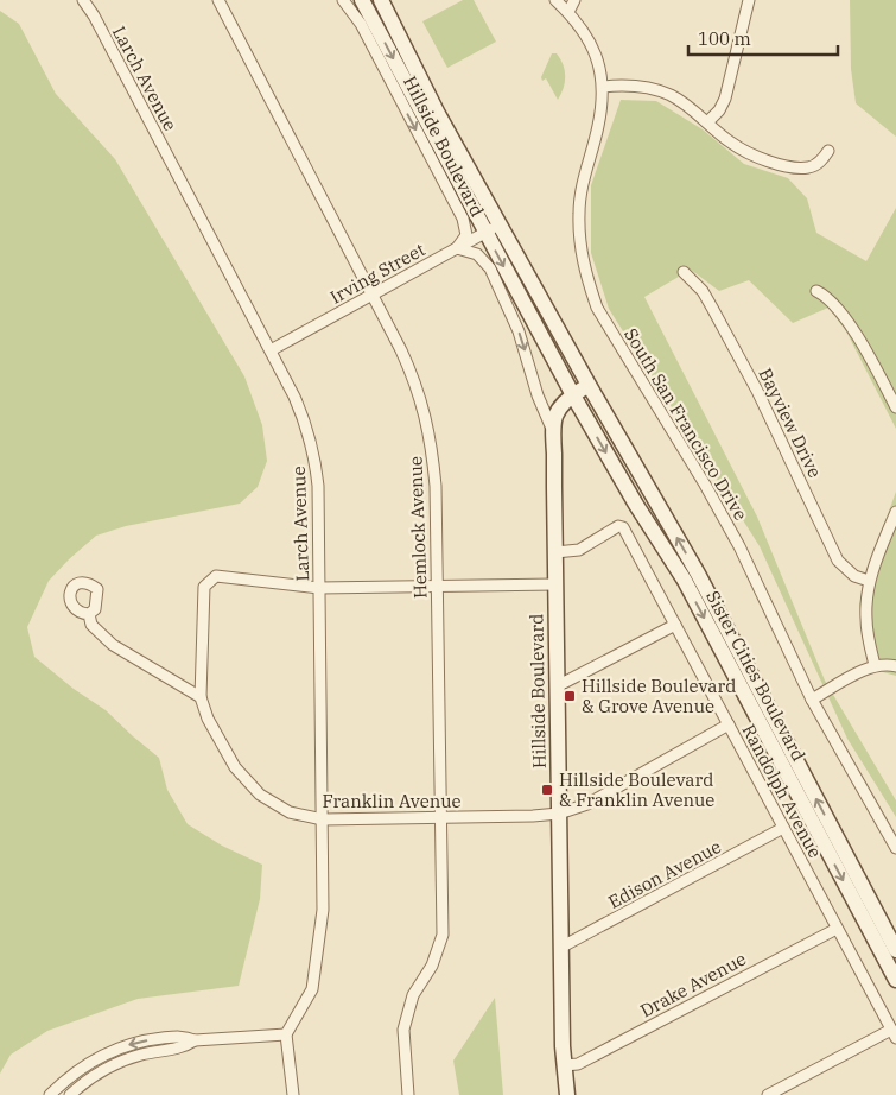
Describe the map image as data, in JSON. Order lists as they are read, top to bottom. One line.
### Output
{"streets":{"main road":["Hillside Boulevard","Sister Cities Boulevard"],"street":["Larch Avenue","Irving Street","Bayview Drive","South San Francisco Drive","Hemlock Avenue","Randolph Avenue","Franklin Avenue","Edison Avenue","Drake Avenue"]},"crossings":[["Larch Avenue","Irving Street"],["Larch Avenue","Franklin Avenue"],["Hillside Boulevard","Irving Street"],["Hillside Boulevard","Sister Cities Boulevard"],["Hillside Boulevard","Randolph Avenue"],["Hillside Boulevard","Franklin Avenue"],["Hillside Boulevard","Edison Avenue"],["Hillside Boulevard","Drake Avenue"],["Irving Street","Hemlock Avenue"],["Hemlock Avenue","Franklin Avenue"],["Randolph Avenue","Franklin Avenue"],["Randolph Avenue","Edison Avenue"],["Randolph Avenue","Drake Avenue"]],"one_way":["Hillside Boulevard"],"places":{"transit":["Hillside Boulevard & Grove Avenue","Hillside Boulevard & Franklin Avenue"]},"scale_bar":"100 m"}
